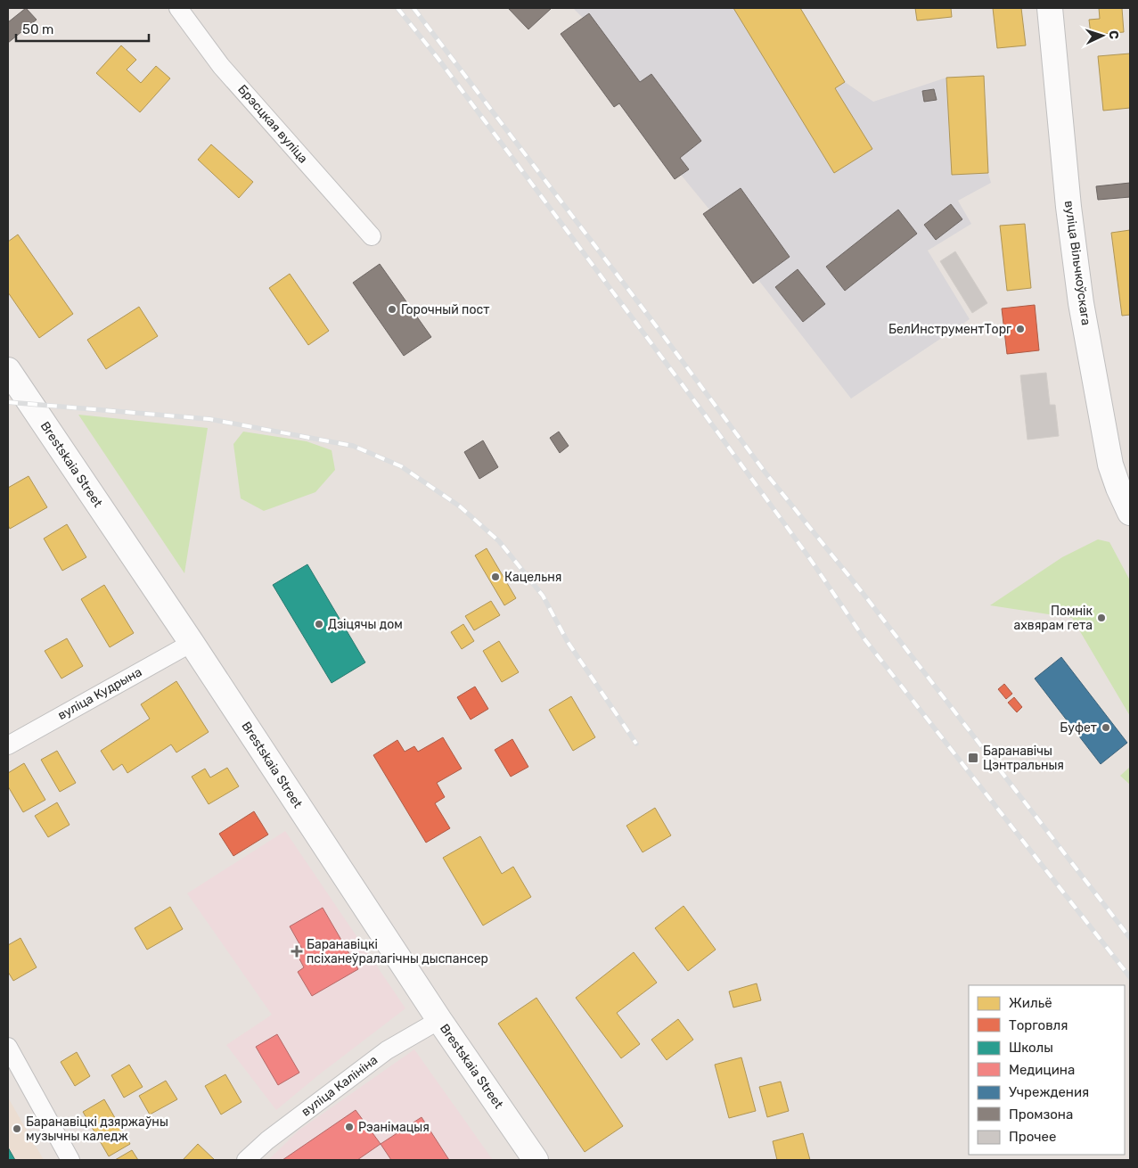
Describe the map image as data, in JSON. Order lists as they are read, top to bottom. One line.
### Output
{"streets":{"main road":["вуліца Вільчкоўскага","Brestskaia Street"],"street":["Брэсцкая вуліца","вуліца Кудрына","вуліца Калініна"]},"crossings":[["Brestskaia Street","вуліца Кудрына"],["Brestskaia Street","вуліца Калініна"]],"places":{"other":["Горочный пост","БелИнструментТорг","Кацельня","Помнік ахвярам гета","Дзіцячы дом","Буфет","Рэанімацыя","Баранавіцкі дзяржаўны музычны каледж"],"transit":["Баранавічы Цэнтральныя"],"health":["Баранавіцкі псіханеўралагічны дыспансер"]},"legend":["Жильё","Торговля","Школы","Медицина","Учреждения","Промзона","Прочее"],"scale_bar":"50 m","north":"right"}
